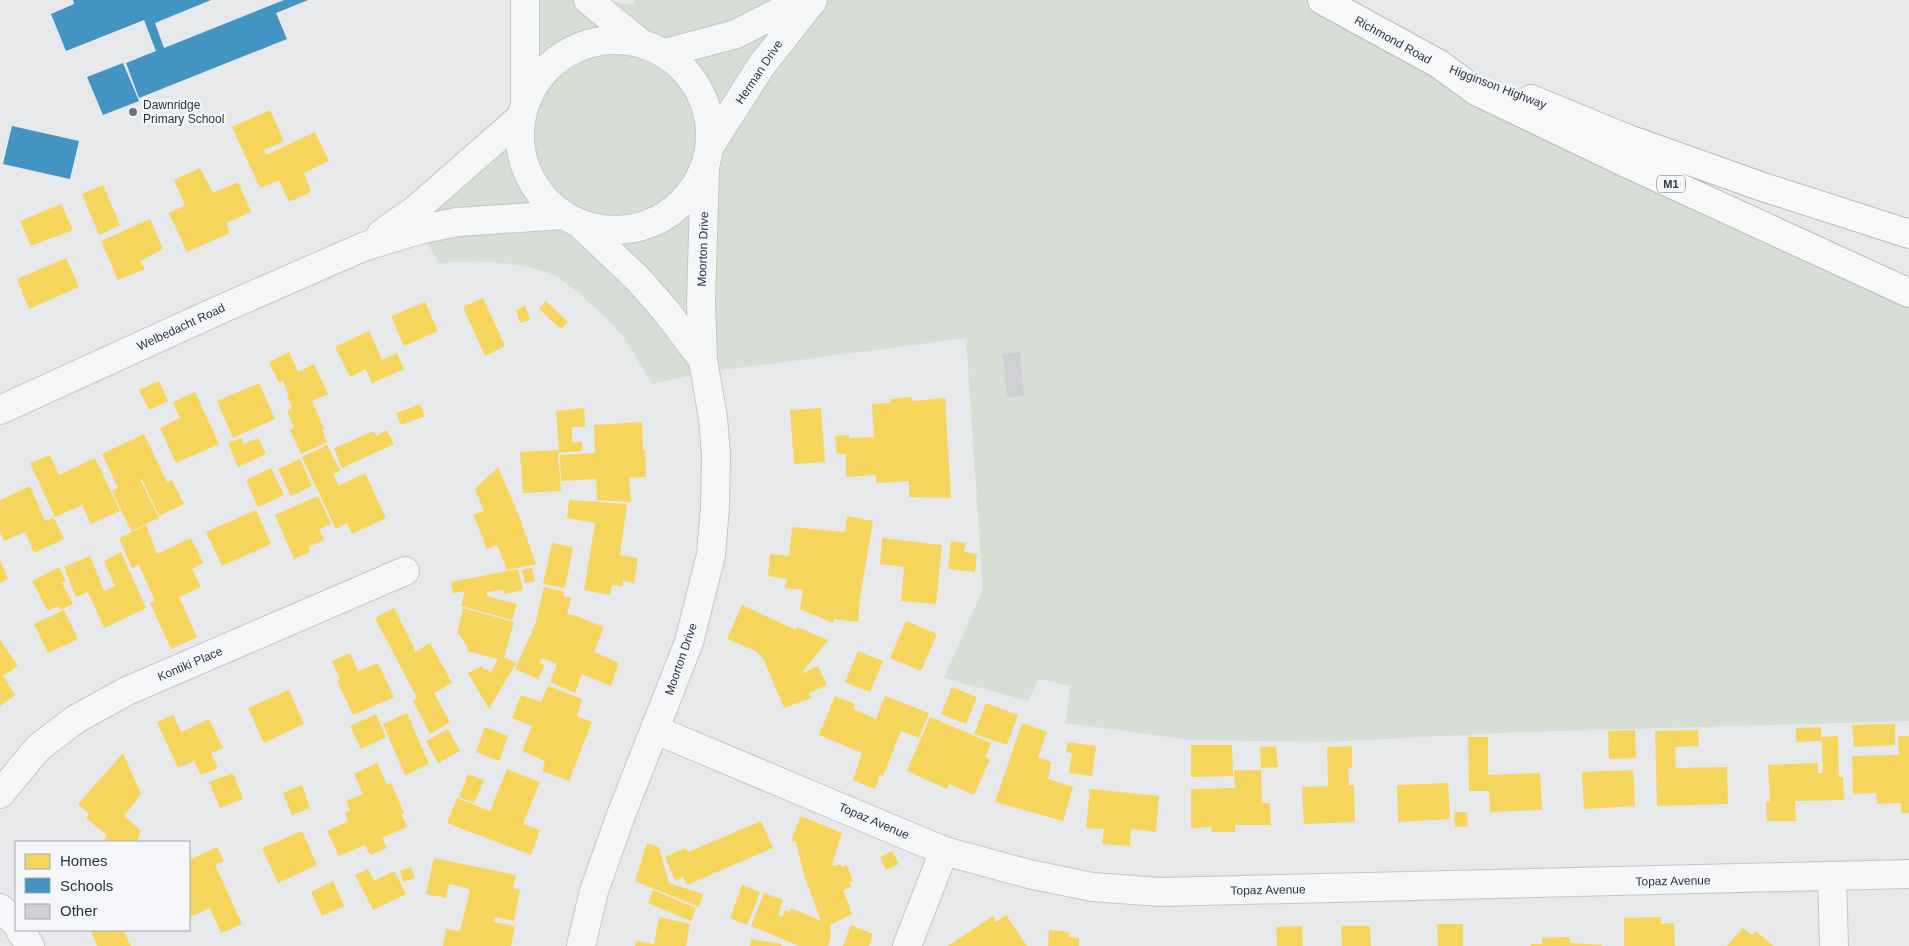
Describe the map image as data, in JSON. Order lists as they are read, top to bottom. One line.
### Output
{"streets":{"highway":["Richmond Road","Higginson Highway","M1"],"street":["Herman Drive","Moorton Drive","Welbedacht Road","Kontiki Place","Topaz Avenue"]},"crossings":[["Richmond Road","Higginson Highway"],["Herman Drive","Moorton Drive"],["Herman Drive","Welbedacht Road"],["Moorton Drive","Welbedacht Road"],["Moorton Drive","Topaz Avenue"]],"places":["Dawnridge Primary School"],"legend":["Homes","Schools","Other"]}
